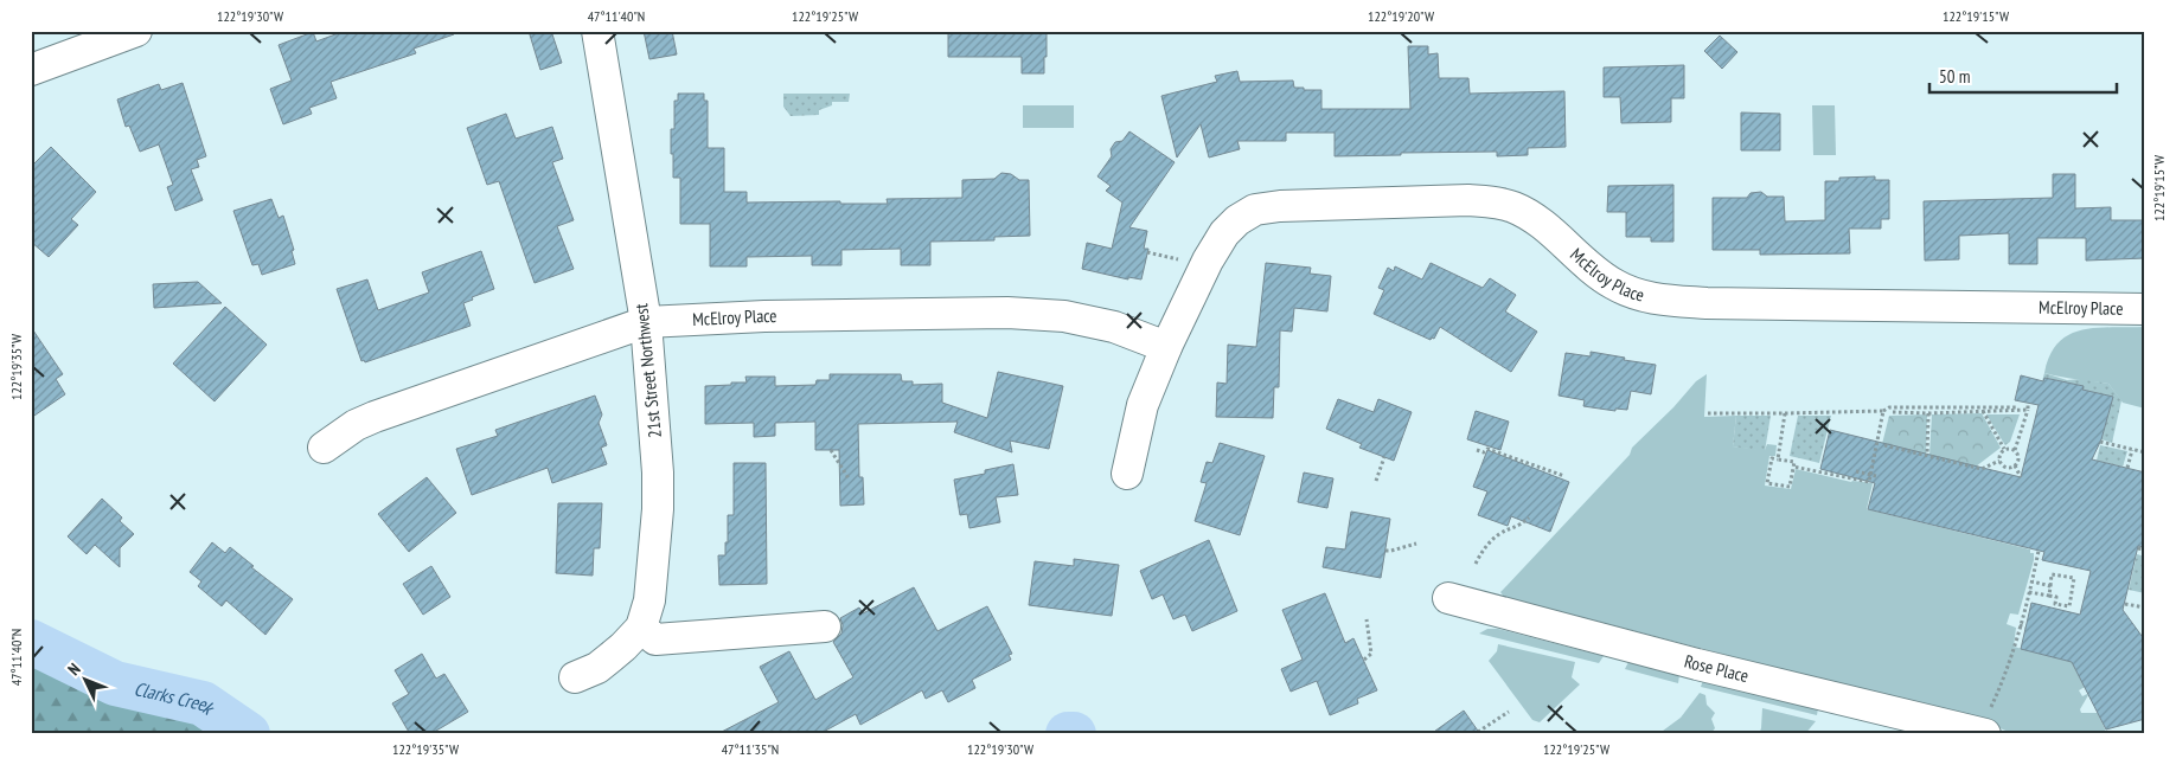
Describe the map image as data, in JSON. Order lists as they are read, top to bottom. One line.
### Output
{"streets":{"street":["McElroy Place","21st Street Northwest","Rose Place"]},"crossings":[["McElroy Place","21st Street Northwest"]],"water":["Clarks Creek"],"scale_bar":"50 m","north":"top left","coordinates":["122°19'30\"W","47°11'40\"N","122°19'25\"W","122°19'20\"W","122°19'15\"W","122°19'35\"W","47°11'35\"N"]}
